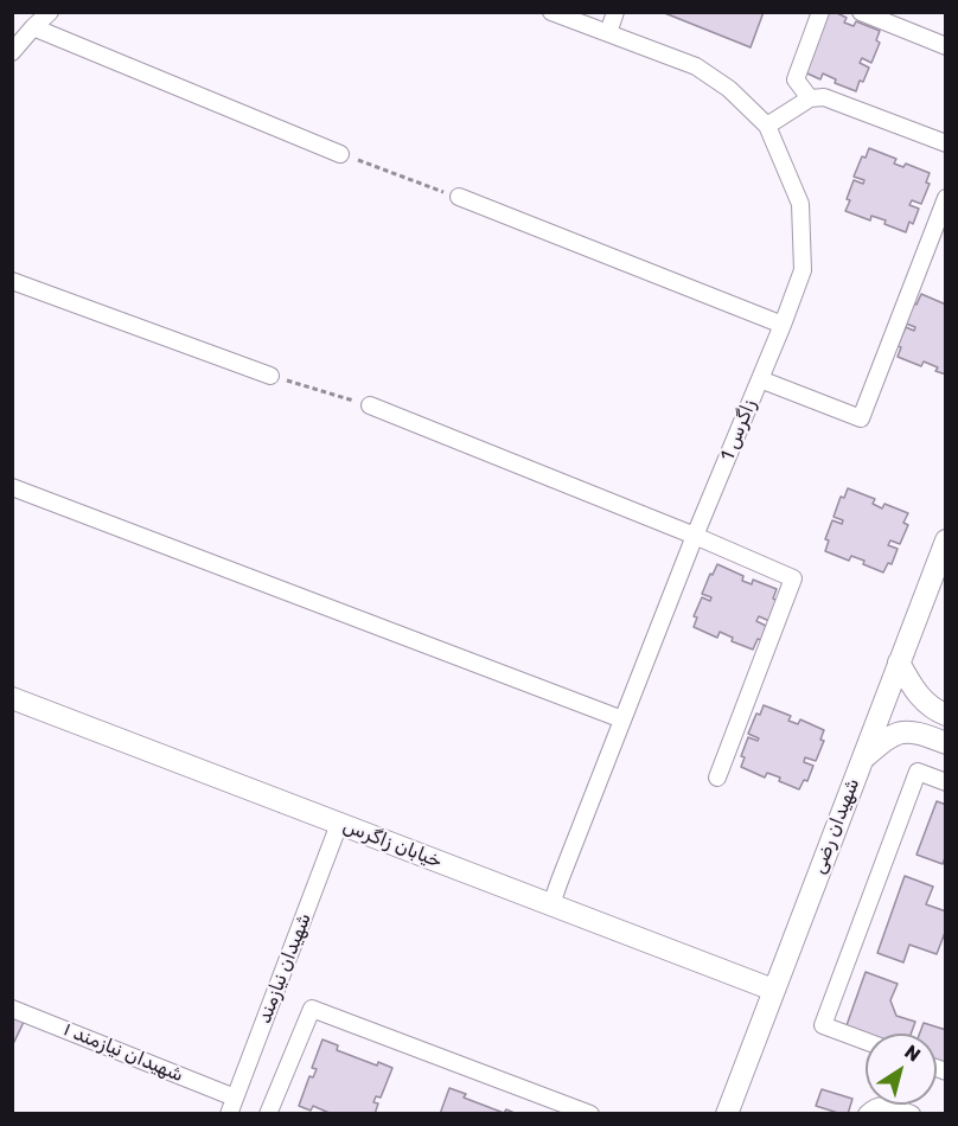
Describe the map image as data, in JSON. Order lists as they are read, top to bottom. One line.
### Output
{"streets":{"street":["زاگرس 1","شهیدان رضی","خیابان زاگرس","شهیدان نیازمند","شهیدان نیازمند ۱"]},"crossings":[["زاگرس 1","خیابان زاگرس"],["شهیدان رضی","خیابان زاگرس"],["خیابان زاگرس","شهیدان نیازمند"],["شهیدان نیازمند","شهیدان نیازمند ۱"]],"north":"top right"}
